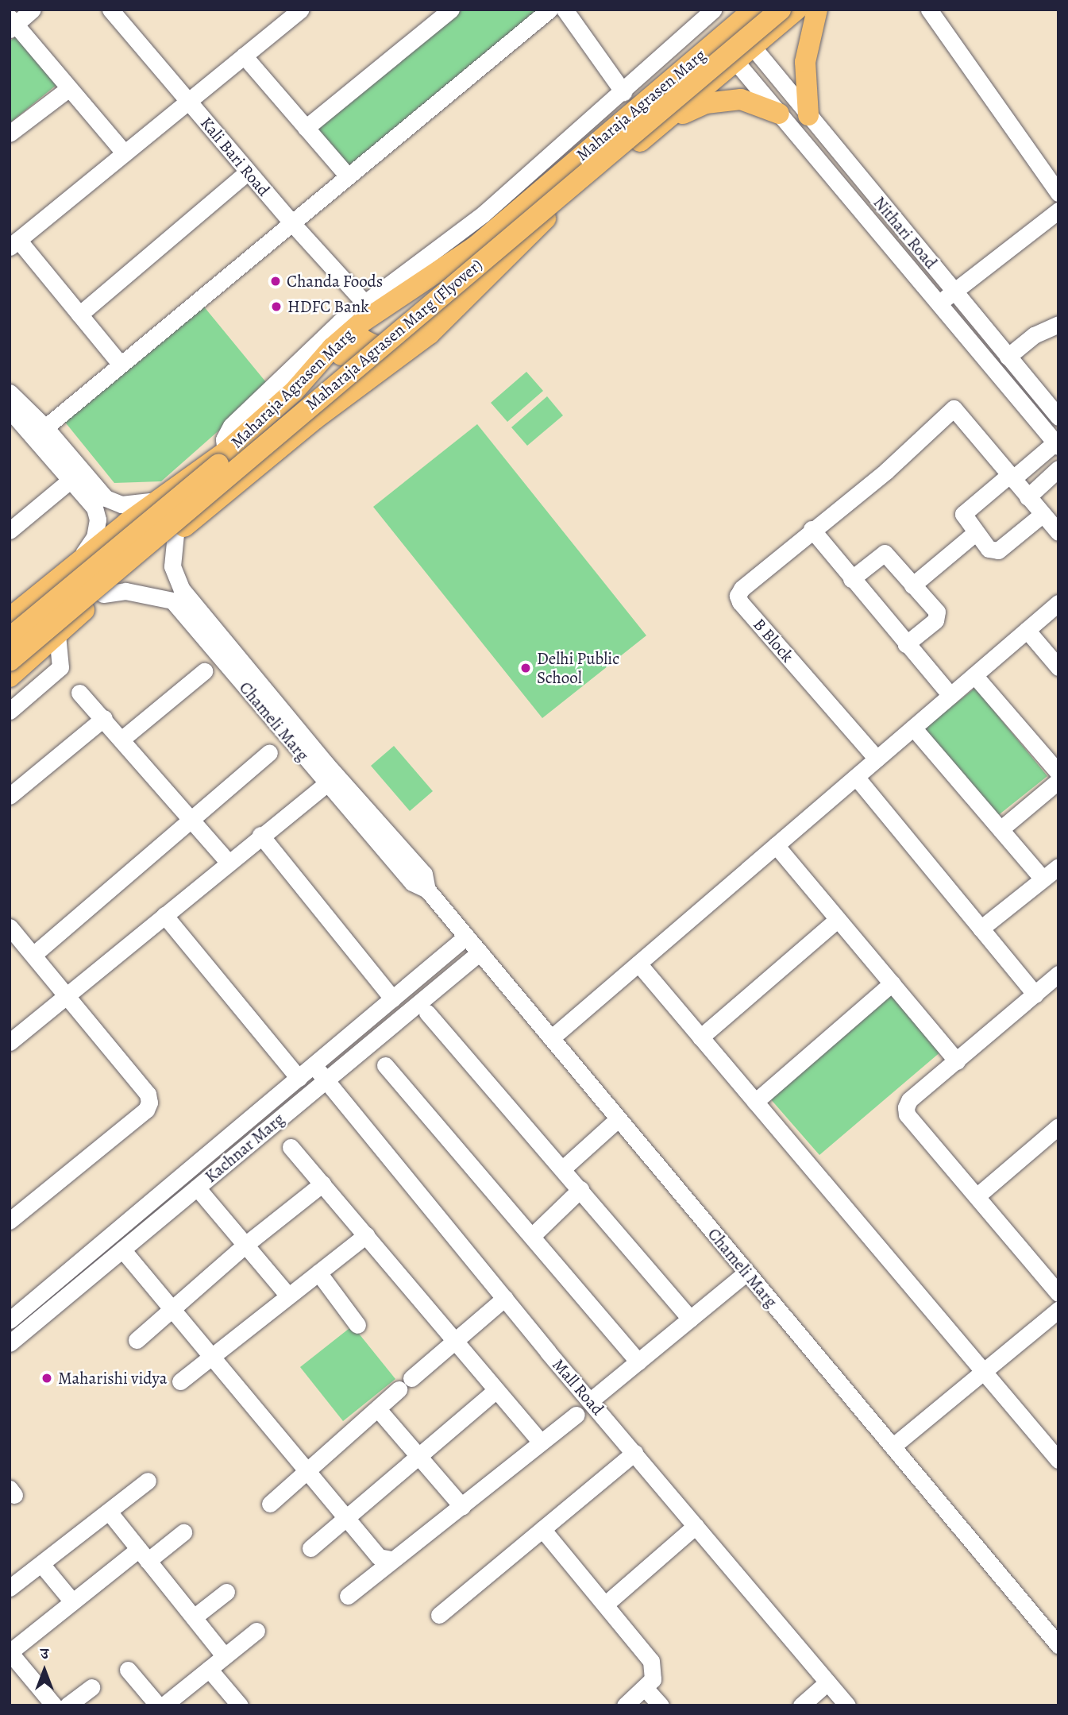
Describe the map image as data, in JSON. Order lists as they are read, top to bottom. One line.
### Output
{"streets":{"main road":["Maharaja Agrasen Marg","Maharaja Agrasen Marg (Flyover)"],"street":["Kali Bari Road","Nithari Road","B Block","Chameli Marg","Kachnar Marg","Mall Road"]},"crossings":[["Maharaja Agrasen Marg","Nithari Road"],["Maharaja Agrasen Marg","Chameli Marg"],["Chameli Marg","Kachnar Marg"],["Kachnar Marg","Mall Road"]],"places":["Chanda Foods","HDFC Bank","Delhi Public School","Maharishi vidya"],"north":"top"}
